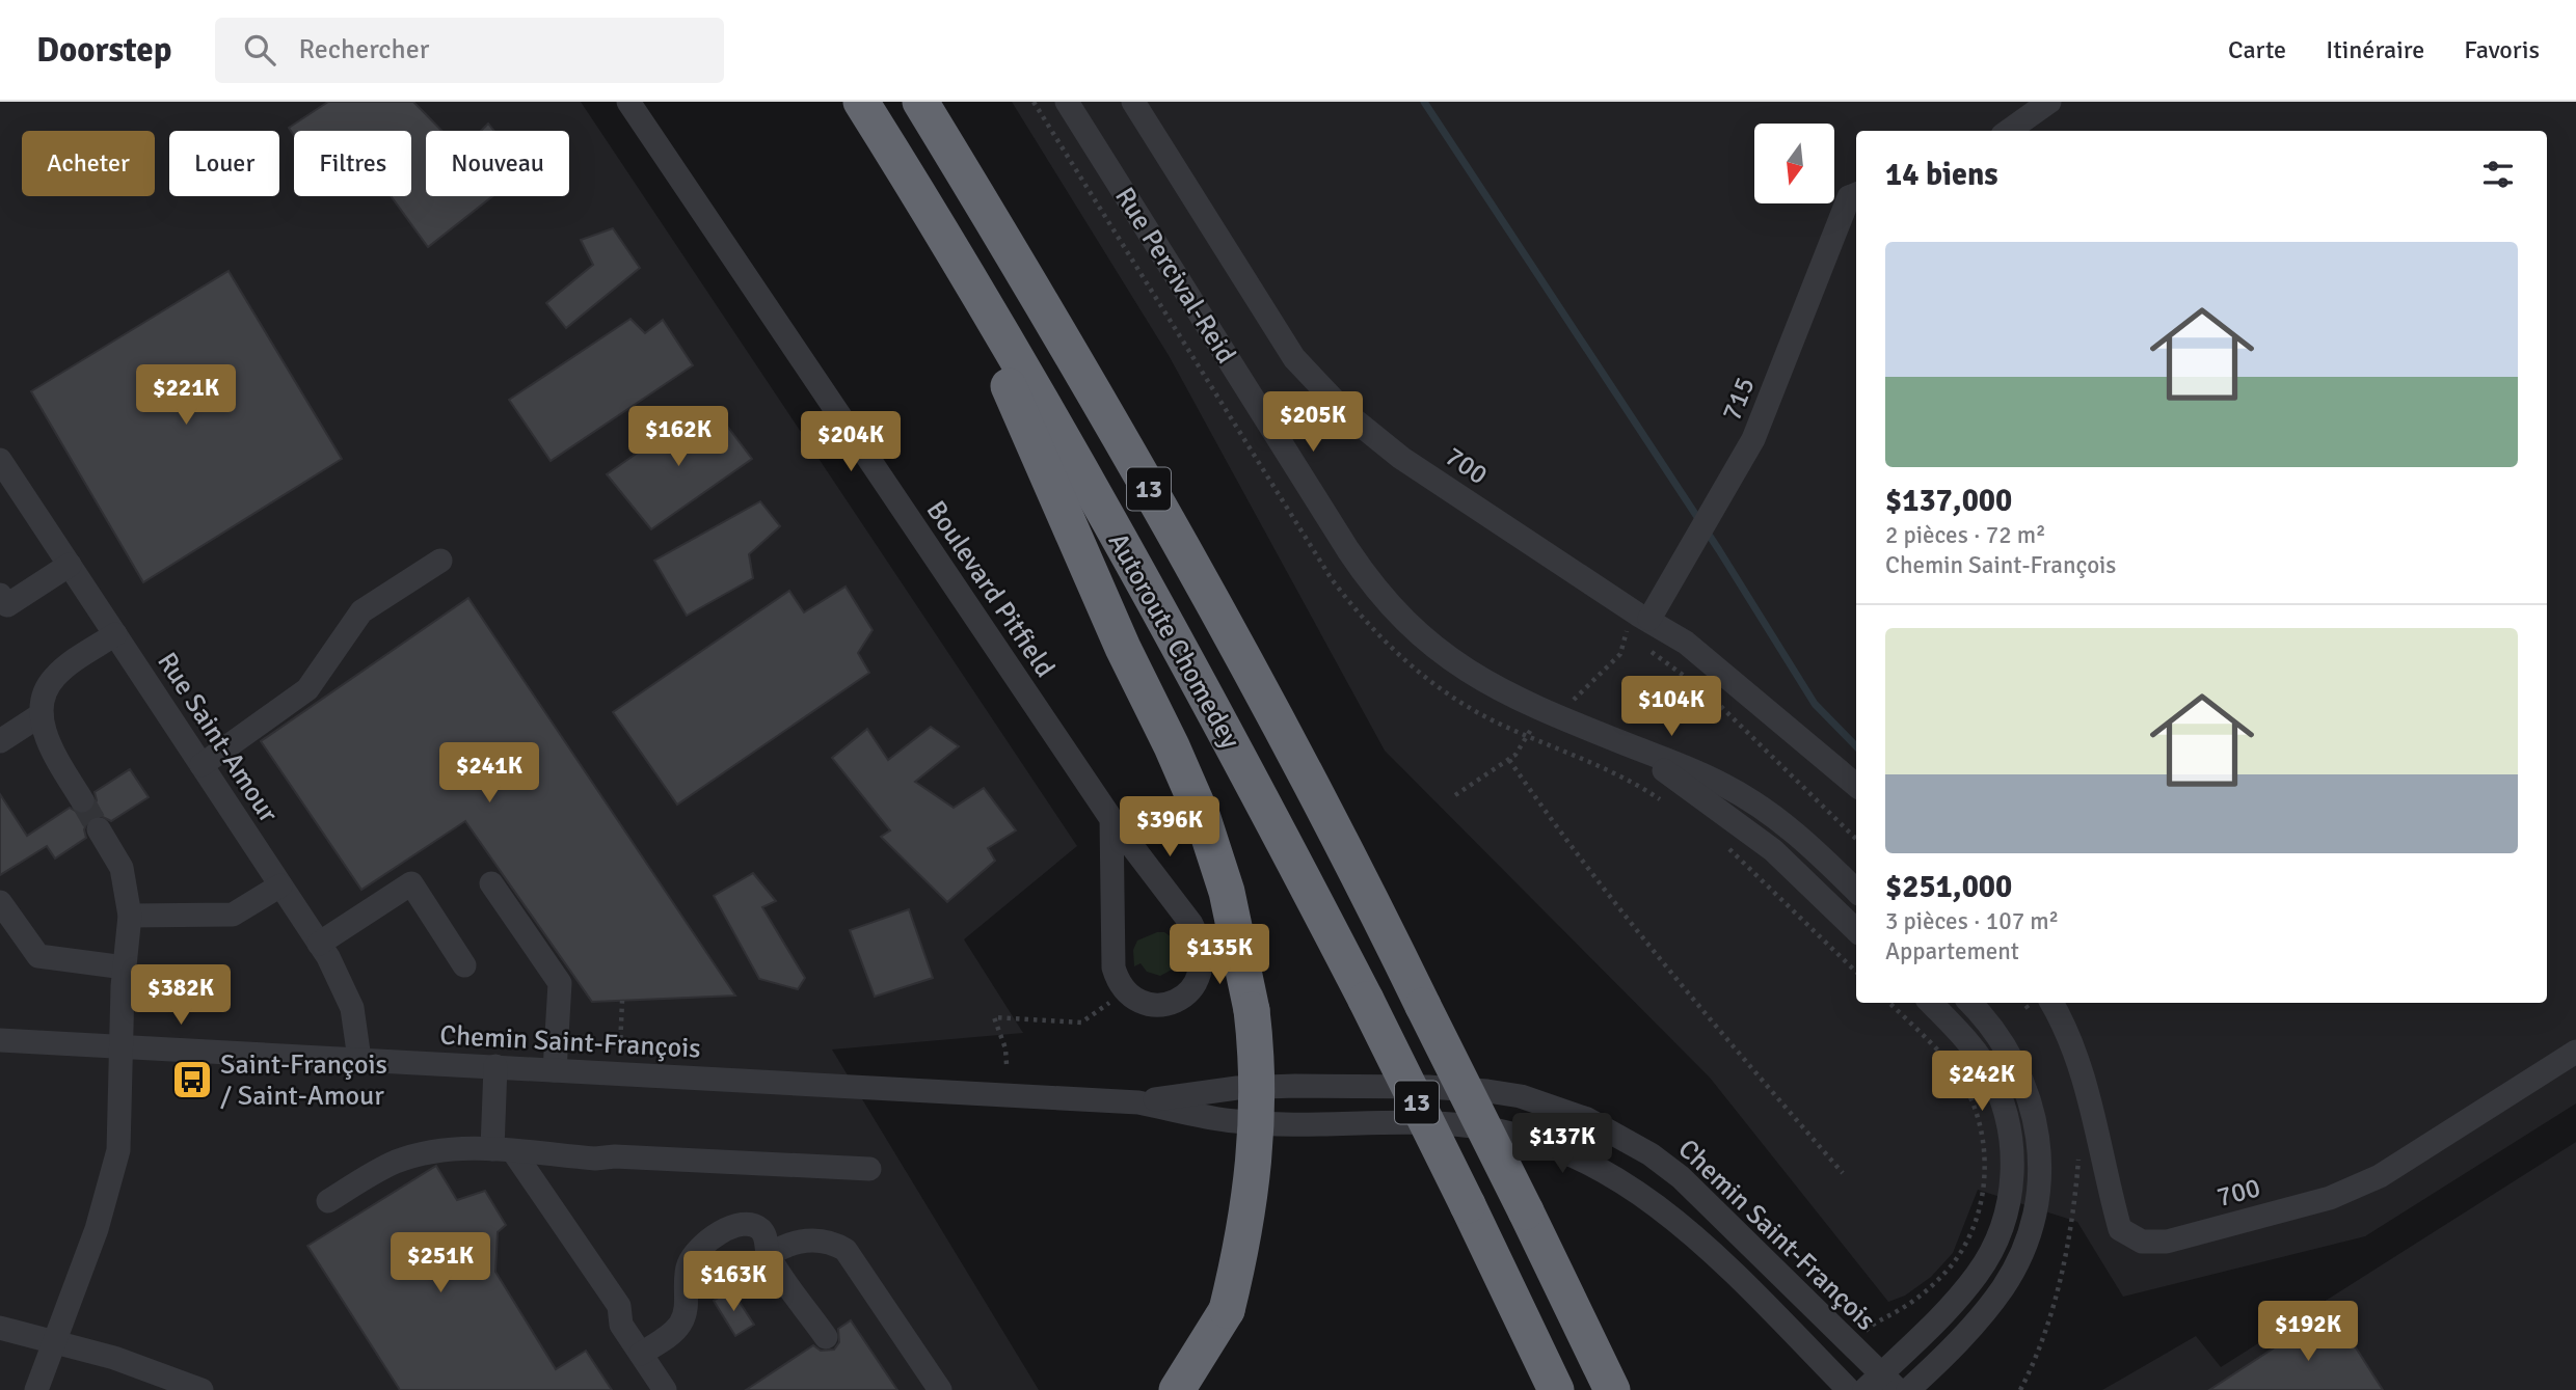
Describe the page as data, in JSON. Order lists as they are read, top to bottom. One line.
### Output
{"streets":{"highway":["13","Autoroute Chomedey"],"street":["Rue Percival-Reid","715","700","Boulevard Pitfield","Rue Saint-Amour","Chemin Saint-François"]},"crossings":[["715","700"],["Rue Saint-Amour","Chemin Saint-François"]],"places":{"bus stop":["Saint-François / Saint-Amour"]},"north":"bottom","page":{"header":"Doorstep","search":"Rechercher","nav":["Carte","Itinéraire","Favoris"],"chip":["Acheter","Louer","Filtres","Nouveau"],"heading":"14 biens","list":[{"name":"$137,000","note":"2 pièces · 72 m² · Chemin Saint-François"},{"name":"$251,000","note":"3 pièces · 107 m² · Appartement"}],"price":["$221K","$205K","$162K","$204K","$104K","$241K","$396K","$135K","$382K","$242K","$137K","$251K","$163K","$192K"]}}
